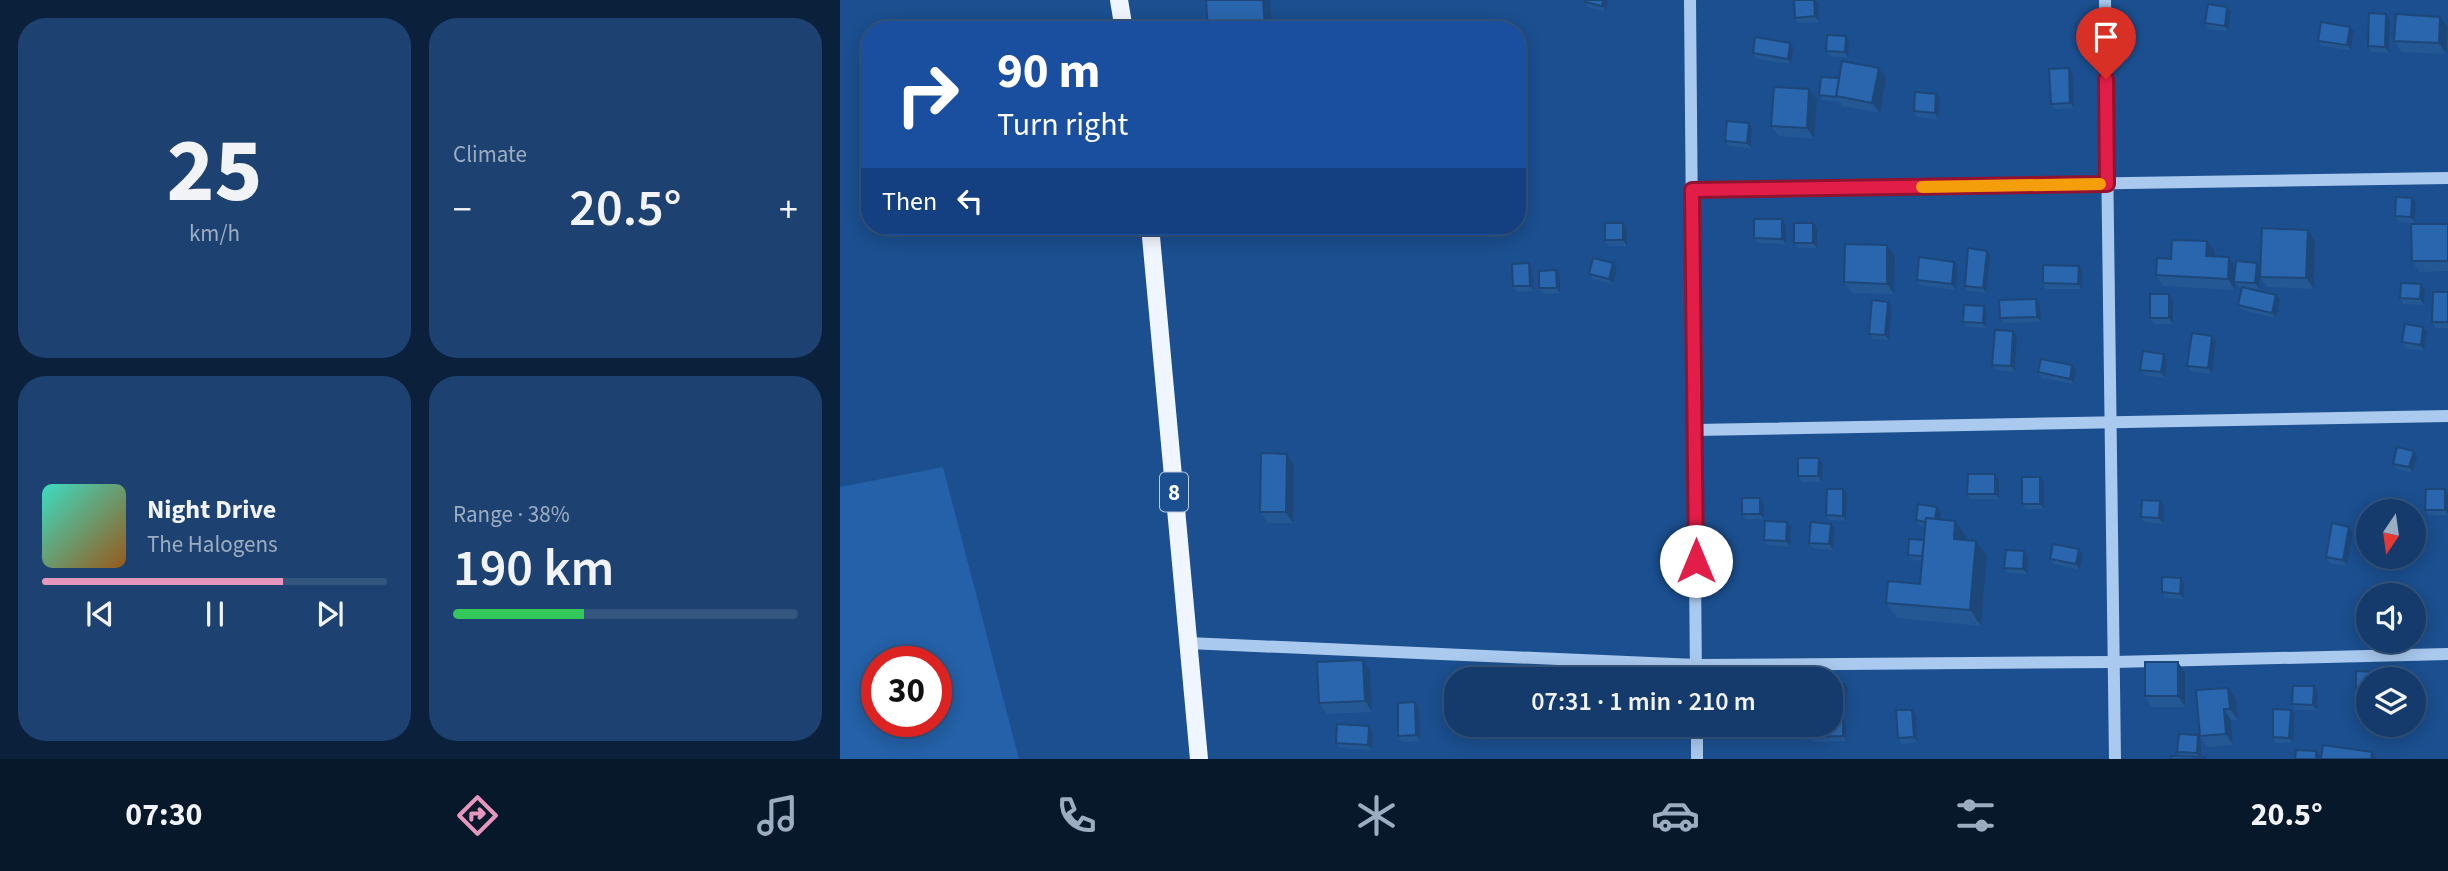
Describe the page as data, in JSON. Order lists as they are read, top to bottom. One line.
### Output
{"streets":{"main road":["8"]},"north":"bottom","page":{"tile":[["25","km/h"],"Climate",["Range · 38%","190 km"]],"turn":["90 m","Turn right"],"then":"Then","heat":["−","20.5°","+"],"song":["Night Drive","The Halogens"],"limit":"30","trip":"07:31 · 1 min · 210 m","tabs":["07:30","20.5°"]}}
